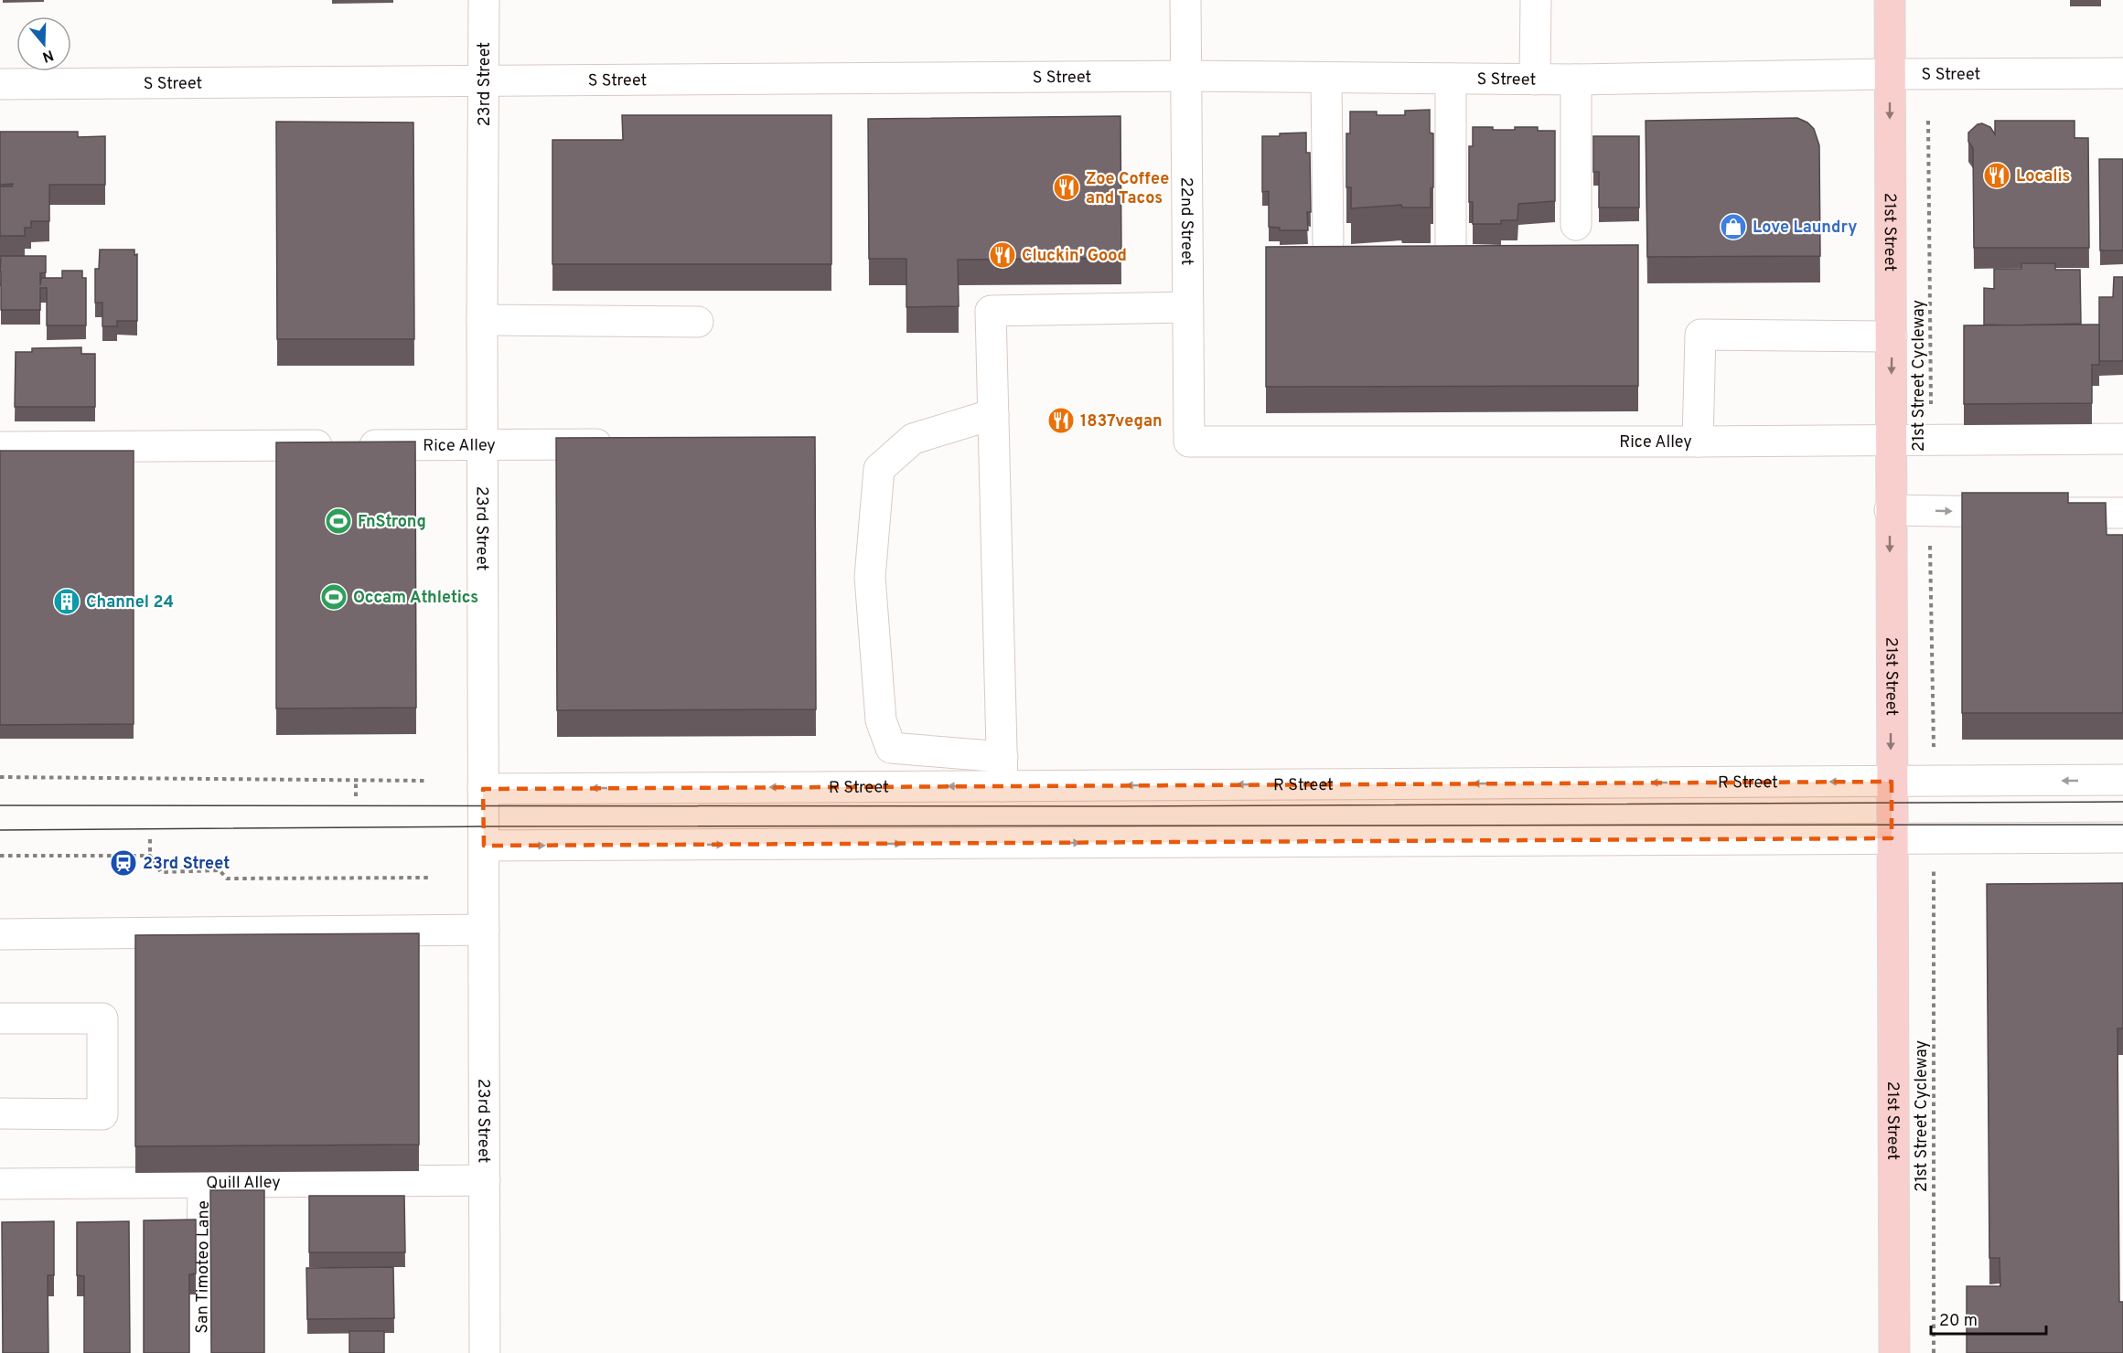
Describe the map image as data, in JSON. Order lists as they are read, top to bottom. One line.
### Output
{"streets":{"main road":["21st Street"],"street":["S Street","23rd Street","22nd Street","Rice Alley","R Street","Quill Alley","San Timoteo Lane"],"path":["21st Street Cycleway"]},"crossings":[["S Street","23rd Street"],["S Street","22nd Street"],["S Street","21st Street"],["S Street","21st Street Cycleway"],["23rd Street","Rice Alley"],["23rd Street","R Street"],["23rd Street","Quill Alley"],["22nd Street","Rice Alley"],["21st Street","Rice Alley"],["21st Street","R Street"],["21st Street Cycleway","Rice Alley"],["Quill Alley","San Timoteo Lane"]],"one_way":["21st Street"],"places":{"restaurant":["Localis","Zoe Coffee and Tacos","Cluckin' Good","1837vegan"],"shop":["Love Laundry"],"sports":["FnStrong","Occam Athletics"],"building":["Channel 24"],"station":["23rd Street"]},"scale_bar":"20 m","north":"bottom"}
